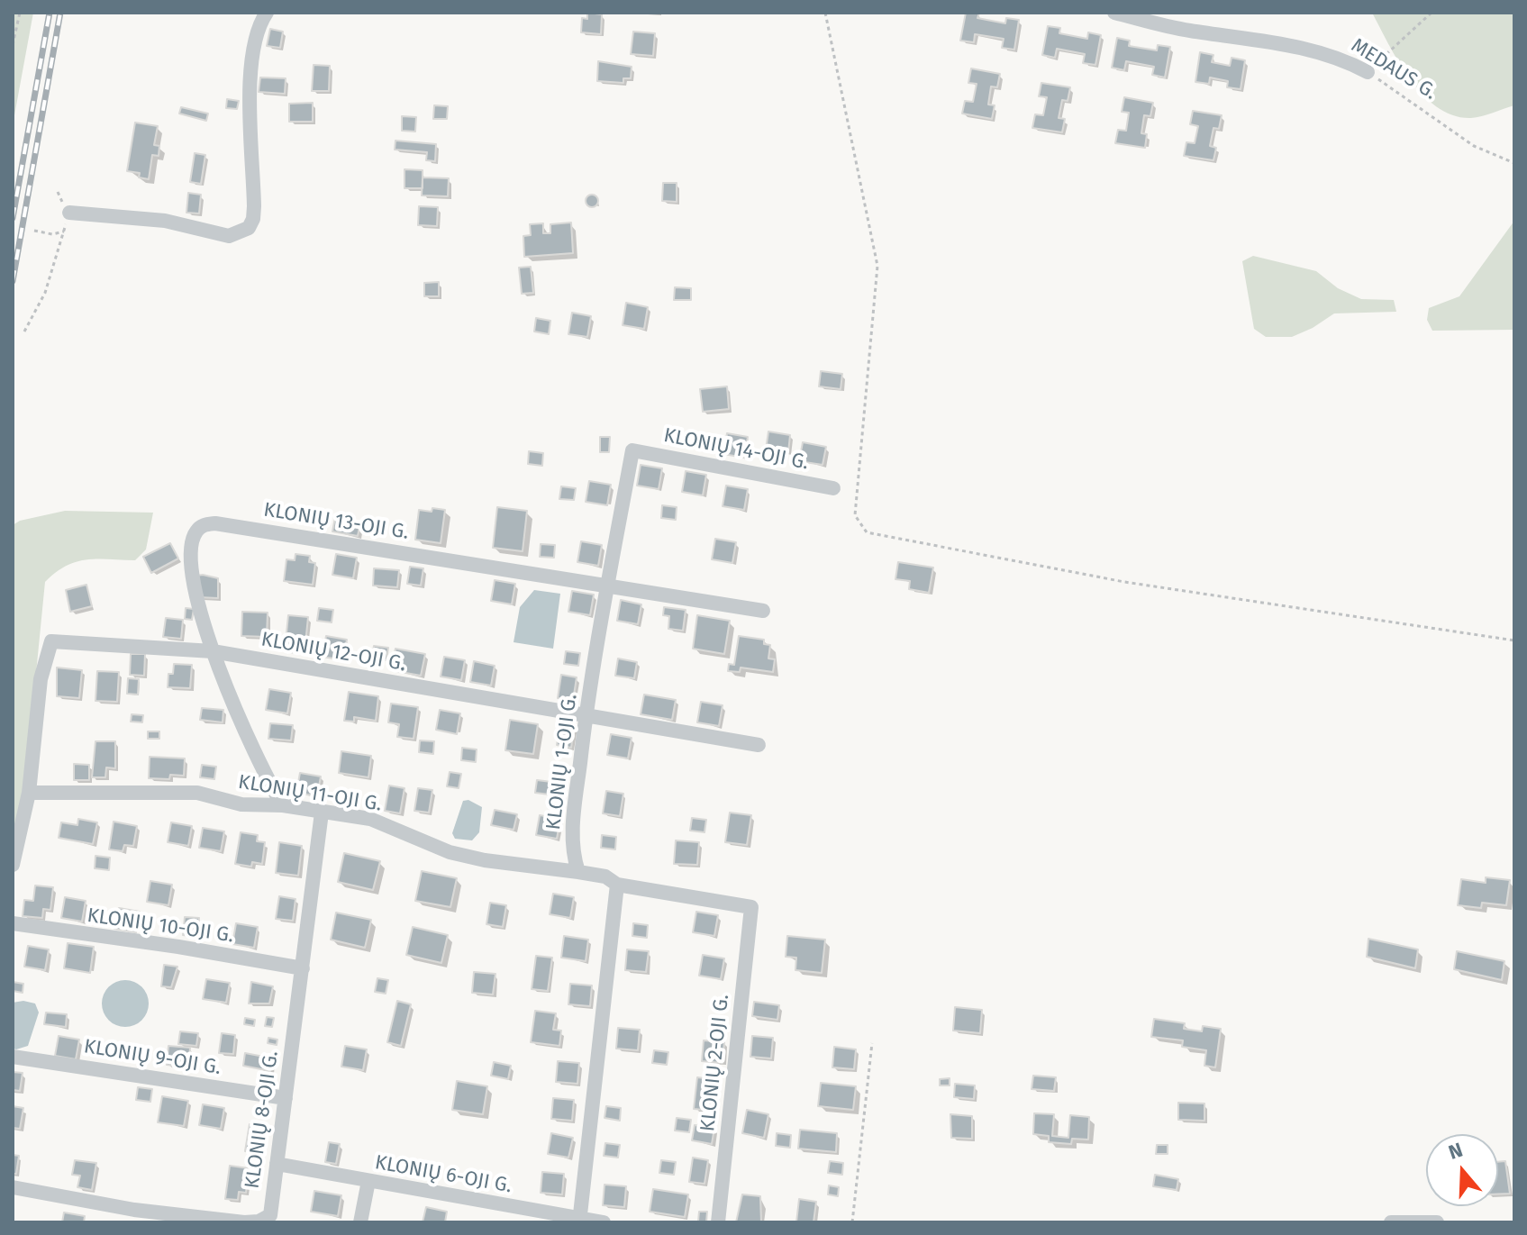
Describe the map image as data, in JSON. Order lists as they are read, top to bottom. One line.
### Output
{"streets":{"street":["MEDAUS G.","KLONIŲ 14-OJI G.","KLONIŲ 13-OJI G.","KLONIŲ 12-OJI G.","KLONIŲ 1-OJI G.","KLONIŲ 11-OJI G.","KLONIŲ 10-OJI G.","KLONIŲ 9-OJI G.","KLONIŲ 2-OJI G.","KLONIŲ 8-OJI G.","KLONIŲ 6-OJI G."]},"crossings":[["KLONIŲ 14-OJI G.","KLONIŲ 1-OJI G."],["KLONIŲ 13-OJI G.","KLONIŲ 12-OJI G."],["KLONIŲ 13-OJI G.","KLONIŲ 1-OJI G."],["KLONIŲ 13-OJI G.","KLONIŲ 11-OJI G."],["KLONIŲ 12-OJI G.","KLONIŲ 1-OJI G."],["KLONIŲ 12-OJI G.","KLONIŲ 11-OJI G."],["KLONIŲ 1-OJI G.","KLONIŲ 11-OJI G."],["KLONIŲ 11-OJI G.","KLONIŲ 8-OJI G."],["KLONIŲ 10-OJI G.","KLONIŲ 8-OJI G."],["KLONIŲ 9-OJI G.","KLONIŲ 8-OJI G."],["KLONIŲ 8-OJI G.","KLONIŲ 6-OJI G."]],"north":"top"}
